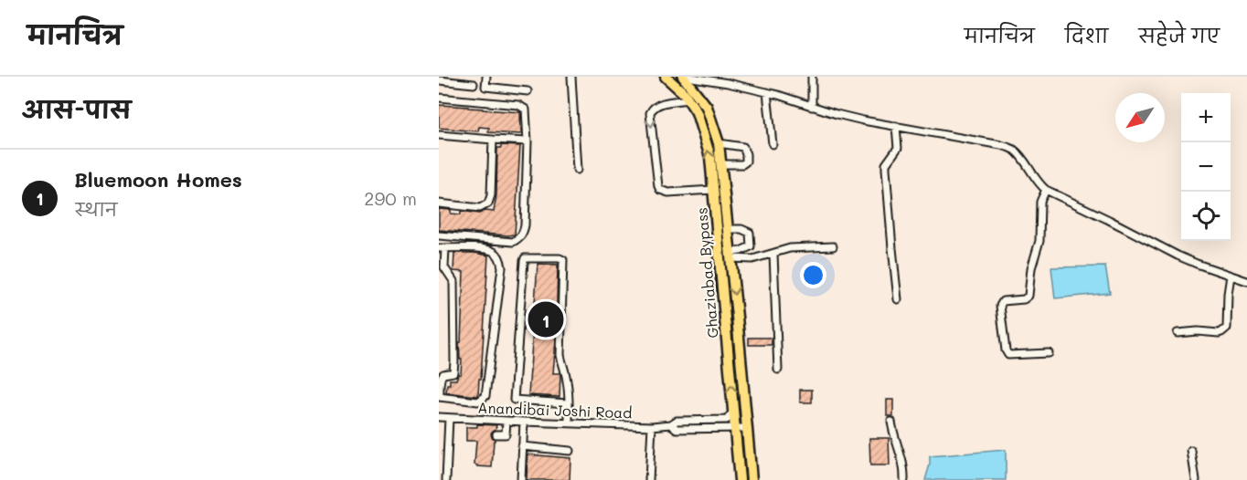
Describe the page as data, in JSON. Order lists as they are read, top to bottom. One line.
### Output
{"streets":{"highway":["Ghaziabad Bypass"],"street":["Anandibai Joshi Road"]},"crossings":[["Ghaziabad Bypass","Anandibai Joshi Road"]],"north":"bottom left","page":{"header":"मानचित्र","nav":["मानचित्र","दिशा","सहेजे गए"],"heading":"आस-पास","map_buttons":["+","−"],"list":[{"mark":"1","name":"Bluemoon Homes","note":"स्थान","value":"290 m"}],"pins":"1"}}
